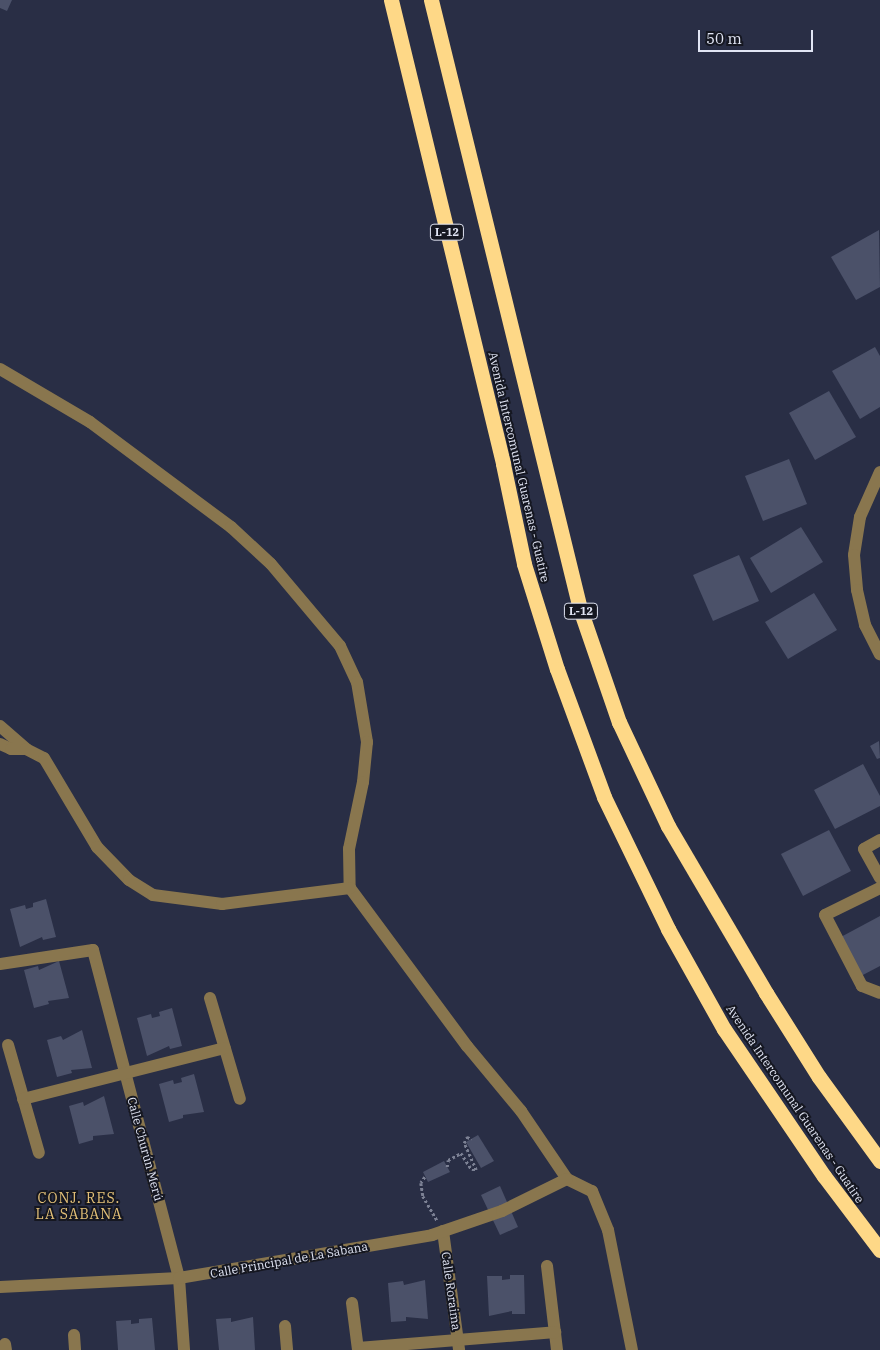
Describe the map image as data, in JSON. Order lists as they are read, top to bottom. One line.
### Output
{"streets":{"highway":["L-12","Avenida Intercomunal Guarenas - Guatire"],"street":["Calle Churún Merú","Calle Principal de La Sabana","Calle Roraima"]},"crossings":[["Calle Churún Merú","Calle Principal de La Sabana"],["Calle Principal de La Sabana","Calle Roraima"]],"districts":["CONJ. RES. LA SABANA"],"scale_bar":"50 m"}
